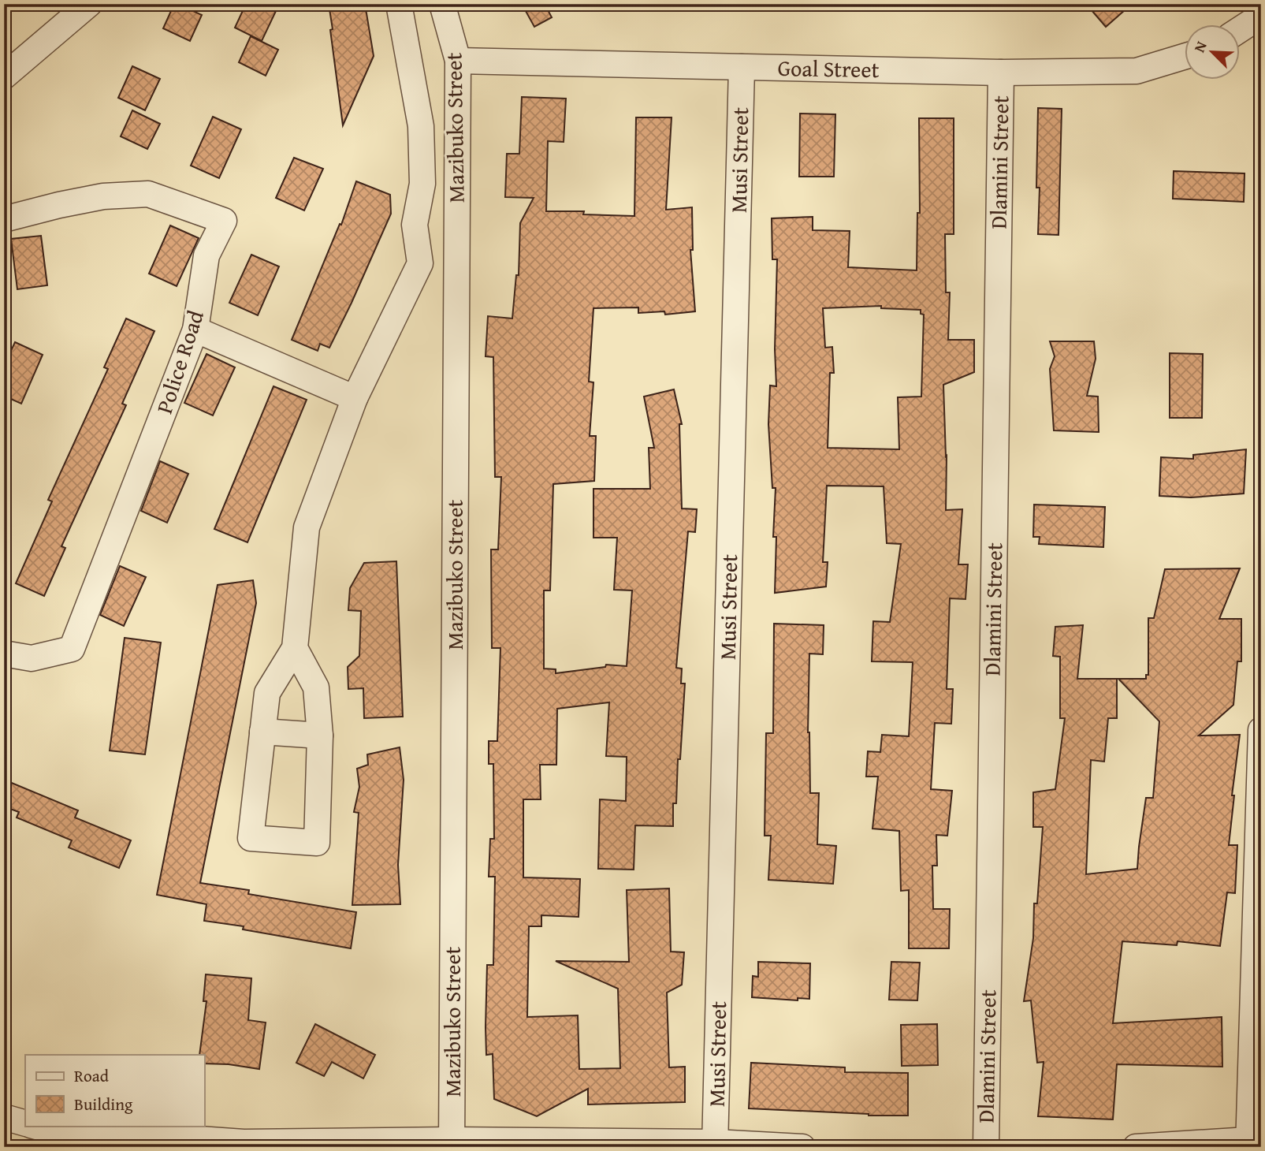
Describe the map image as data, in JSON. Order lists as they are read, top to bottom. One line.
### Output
{"streets":{"street":["Goal Street","Mazibuko Street","Musi Street","Dlamini Street","Police Road"]},"crossings":[["Goal Street","Mazibuko Street"],["Goal Street","Musi Street"],["Goal Street","Dlamini Street"]],"legend":["Road","Building"],"north":"top left"}
